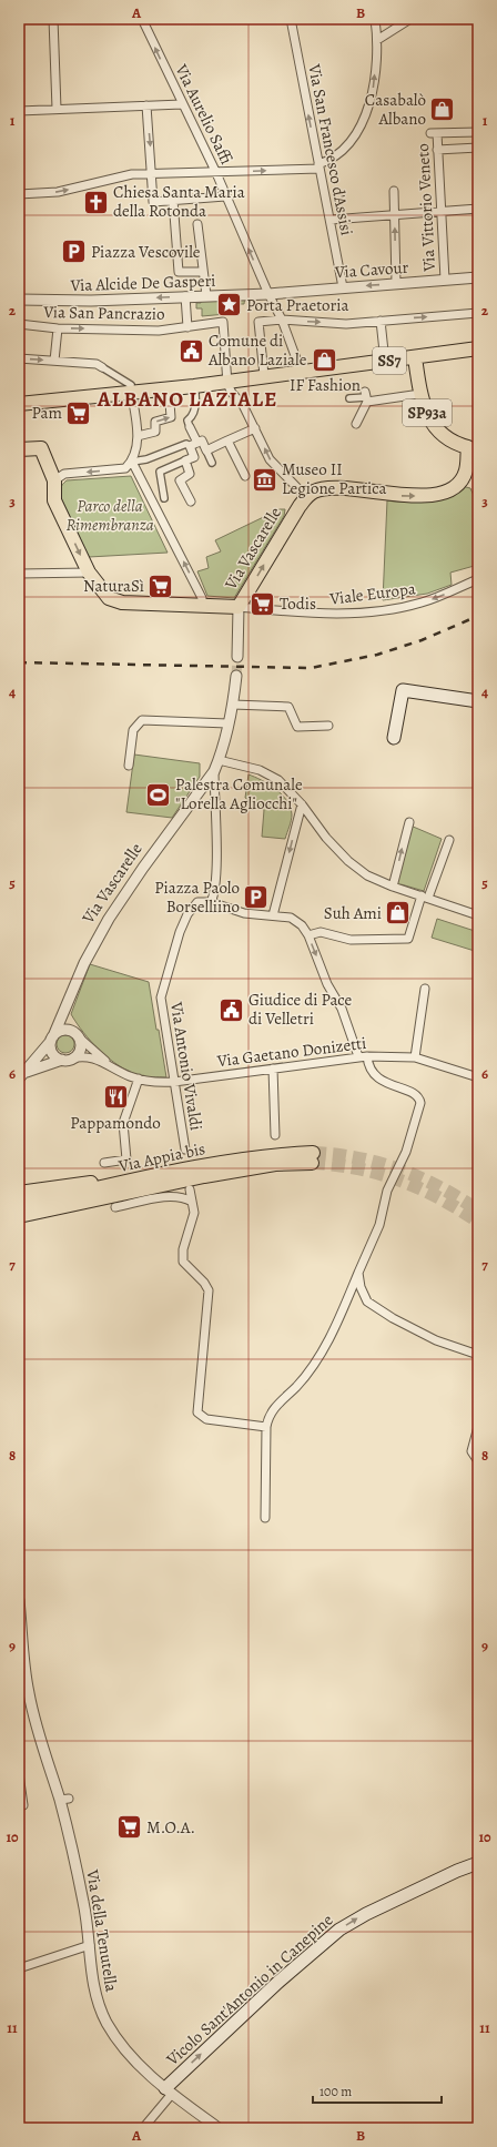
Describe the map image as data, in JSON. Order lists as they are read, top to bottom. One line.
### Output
{"streets":{"main road":["SS7","SP93a","Via Vascarelle","Via Appia bis","Vicolo Sant'Antonio in Canepine"],"street":["Via Aurelio Saffi","Via San Francesco d'Assisi","Via Vittorio Veneto","Via Cavour","Via Alcide De Gasperi","Via San Pancrazio","Viale Europa","Via Gaetano Donizetti","Via Antonio Vivaldi","Via della Tenutella"]},"crossings":[["Via Aurelio Saffi","Via Cavour"],["Via Aurelio Saffi","Via Alcide De Gasperi"],["Via Aurelio Saffi","SS7"],["Via San Francesco d'Assisi","Via Cavour"],["Via Vittorio Veneto","Via Cavour"],["Via Cavour","Via Alcide De Gasperi"],["Via San Pancrazio","SS7"],["SS7","SP93a"],["Via Vascarelle","Viale Europa"],["Via Vascarelle","Via Gaetano Donizetti"],["Via Gaetano Donizetti","Via Antonio Vivaldi"],["Via della Tenutella","Vicolo Sant'Antonio in Canepine"]],"one_way":["Via San Francesco d'Assisi","Viale Europa","Vicolo Sant'Antonio in Canepine"],"districts":["ALBANO LAZIALE"],"parks":["Parco della Rimembranza"],"places":{"shop":["Casabalò Albano","IF Fashion","Suh Ami"],"church":["Chiesa Santa Maria della Rotonda"],"parking":["Piazza Vescovile","Piazza Paolo Borselliino"],"place":["Porta Praetoria"],"public building":["Comune di Albano Laziale","Giudice di Pace di Velletri"],"supermarket":["Pam","NaturaSì","Todis","M.O.A."],"museum":["Museo II Legione Partica"],"sports":["Palestra Comunale \"Lorella Agliocchi\""],"restaurant":["Pappamondo"]},"scale_bar":"100 m","grid":{"columns":["A","B"],"rows":["1","2","3","4","5","6","7","8","9","10","11"]}}
